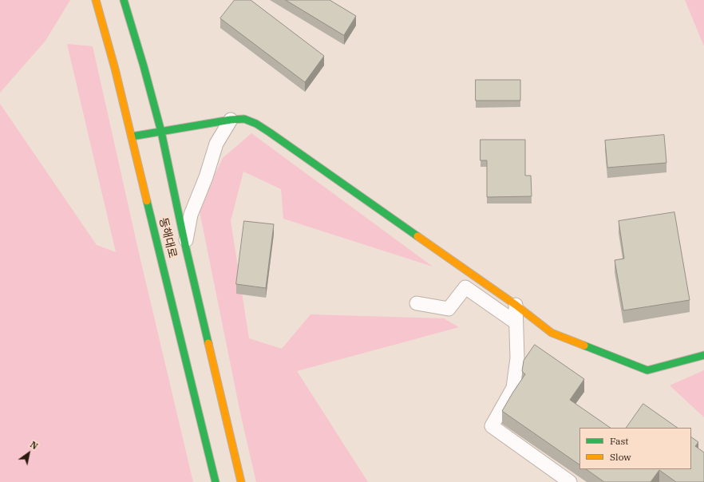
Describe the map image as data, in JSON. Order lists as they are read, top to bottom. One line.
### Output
{"streets":{"main road":["동해대로"]},"legend":["Fast","Slow"],"north":"top right"}
